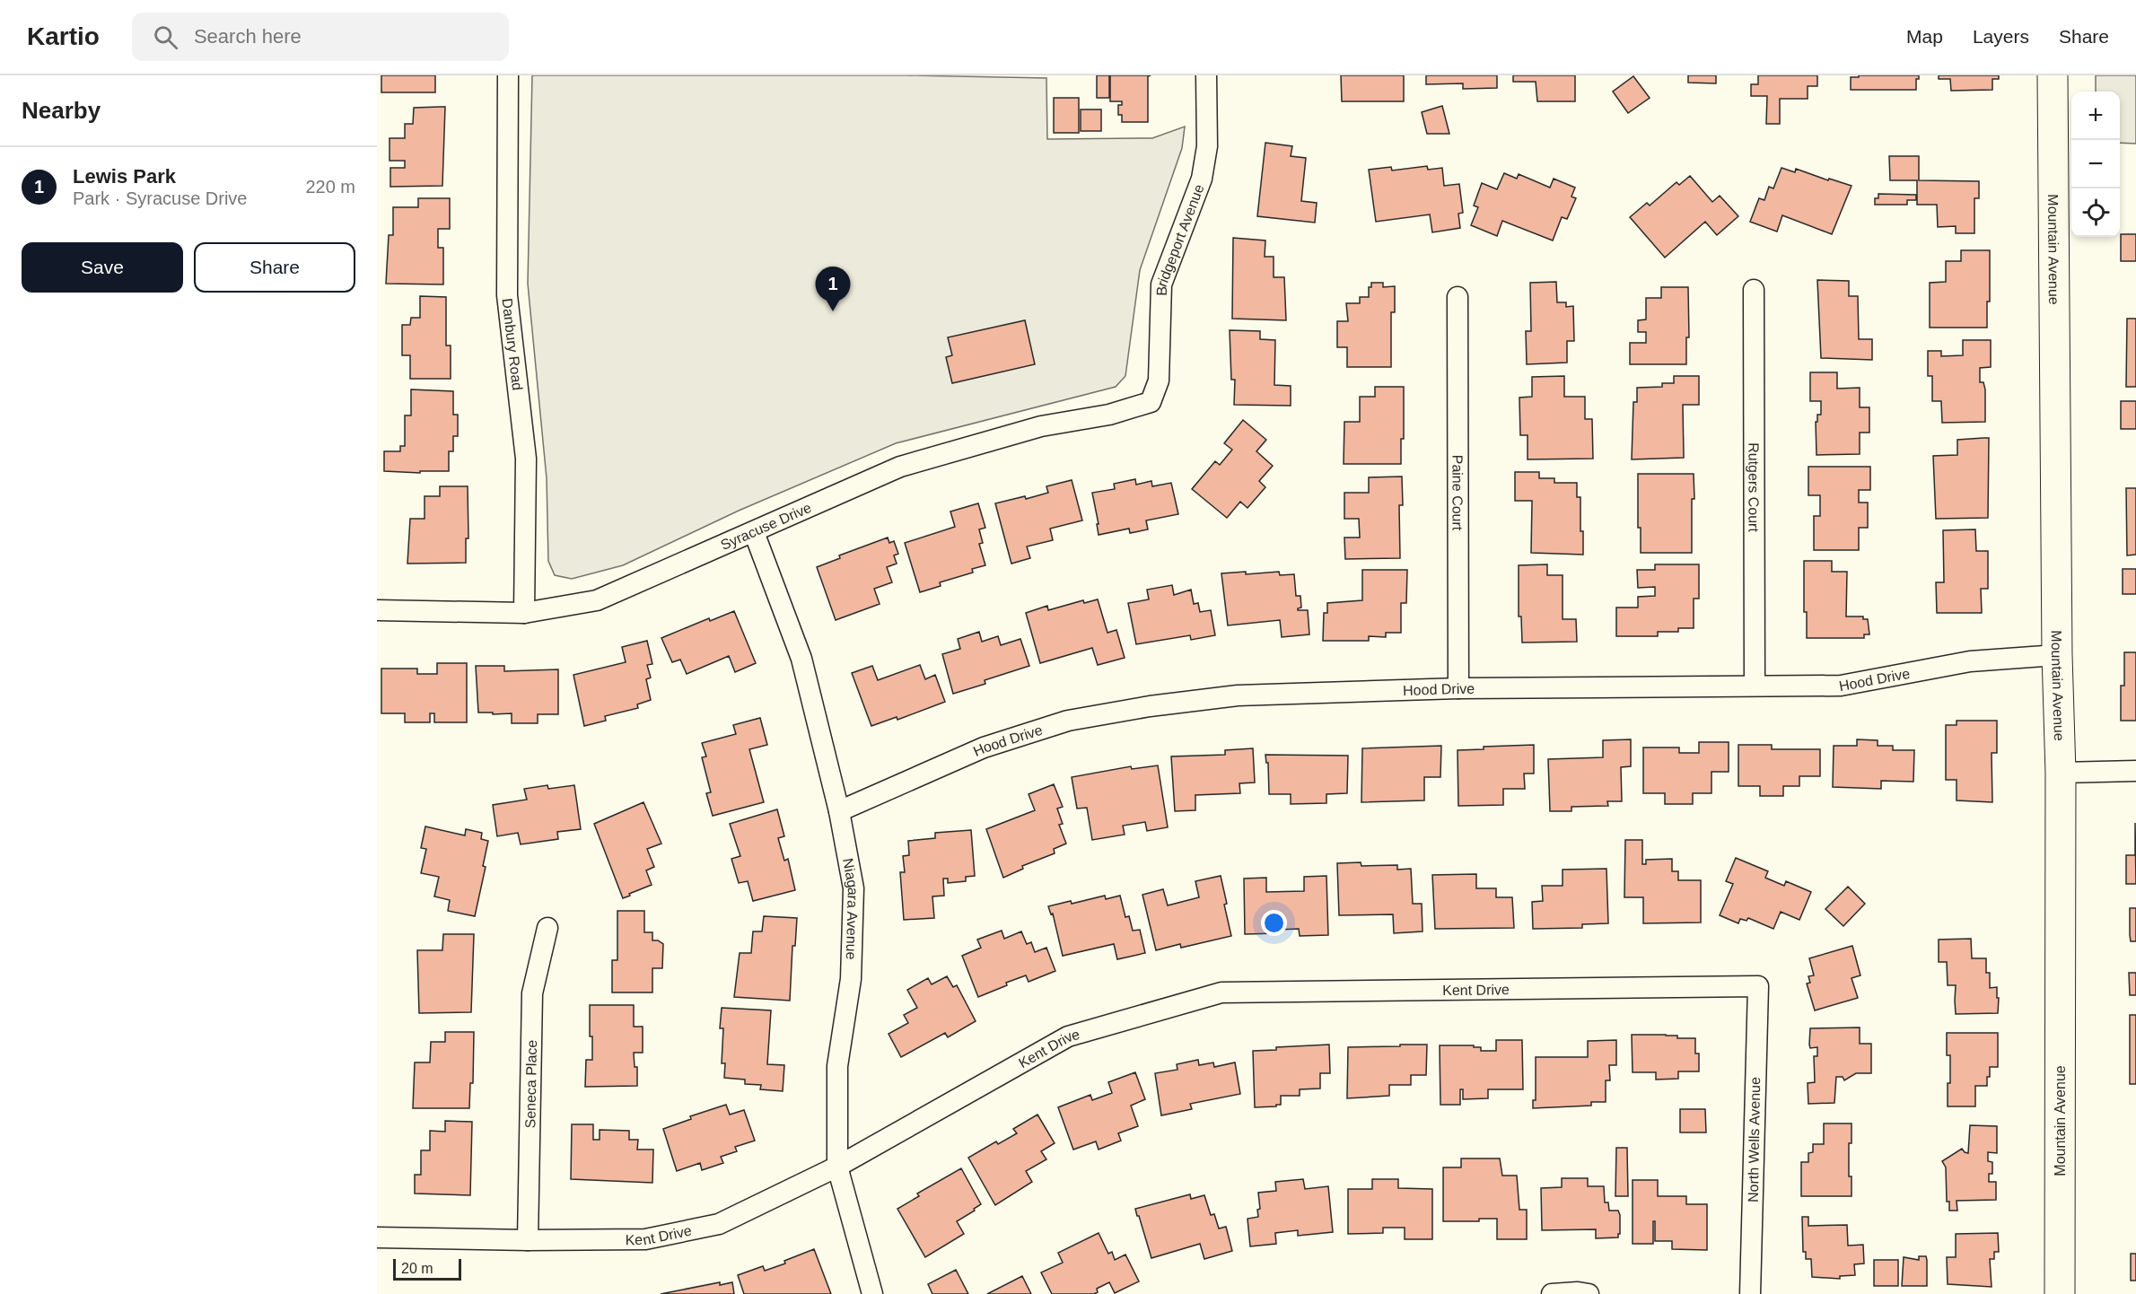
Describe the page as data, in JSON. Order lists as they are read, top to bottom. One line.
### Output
{"streets":{"main road":["Mountain Avenue"],"street":["Bridgeport Avenue","Danbury Road","Rutgers Court","Paine Court","Syracuse Drive","Hood Drive","Niagara Avenue","Kent Drive","Seneca Place","North Wells Avenue"]},"crossings":[["Bridgeport Avenue","Syracuse Drive"],["Mountain Avenue","Hood Drive"],["Danbury Road","Syracuse Drive"],["Rutgers Court","Hood Drive"],["Paine Court","Hood Drive"],["Syracuse Drive","Niagara Avenue"],["Hood Drive","Niagara Avenue"],["Niagara Avenue","Kent Drive"],["Kent Drive","Seneca Place"],["Kent Drive","North Wells Avenue"]],"scale_bar":"20 m","page":{"header":"Kartio","search":"Search here","nav":["Map","Layers","Share"],"heading":"Nearby","map_buttons":["+","−"],"list":[{"mark":"1","name":"Lewis Park","note":"Park · Syracuse Drive","value":"220 m"}],"buttons":["Save","Share"],"pins":"1","scale":"20 m"}}
